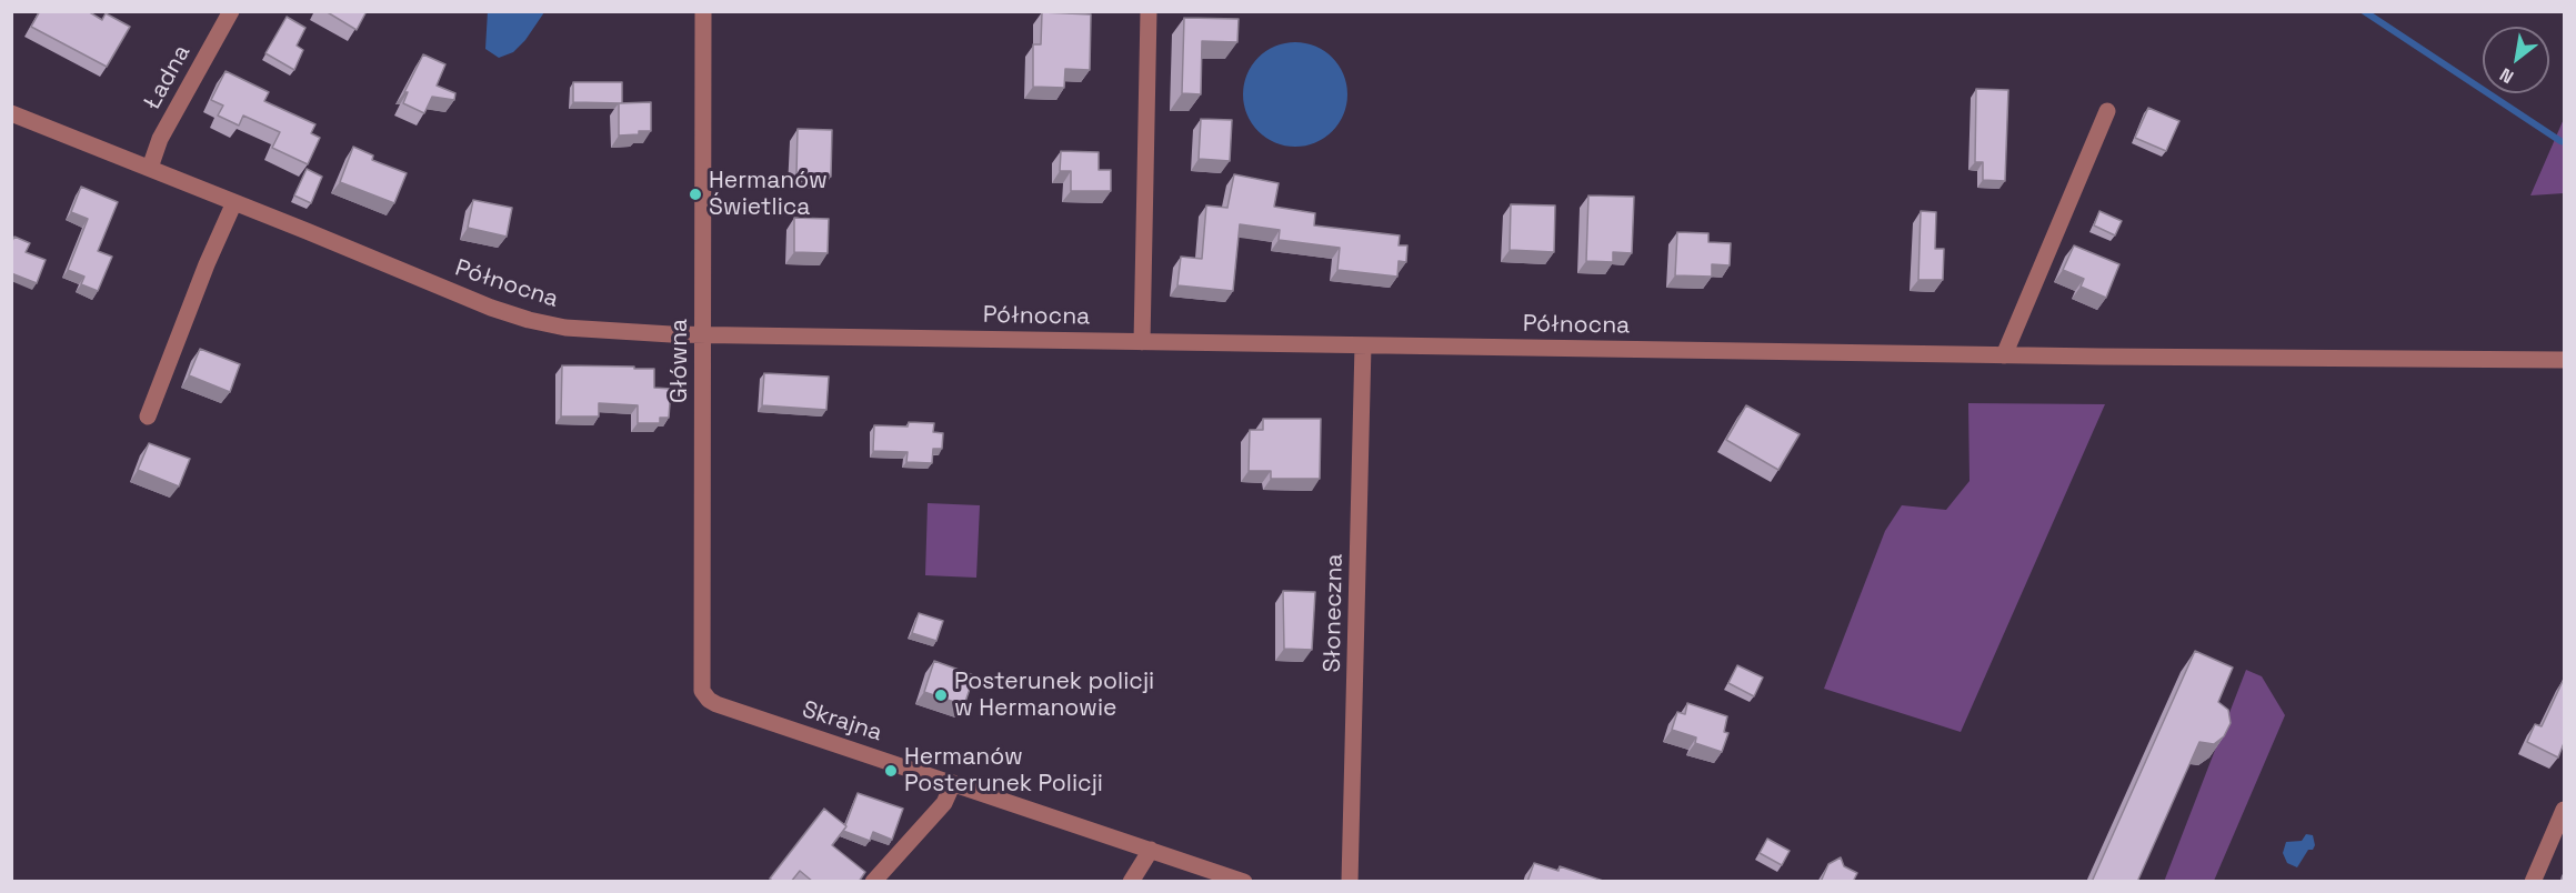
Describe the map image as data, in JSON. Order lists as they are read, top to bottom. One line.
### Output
{"streets":{"street":["Ładna","Północna","Główna","Słoneczna","Skrajna"]},"crossings":[["Ładna","Północna"],["Północna","Główna"],["Północna","Słoneczna"],["Główna","Skrajna"]],"places":["Hermanów Świetlica","Posterunek policji w Hermanowie","Hermanów Posterunek Policji"],"north":"bottom left"}
